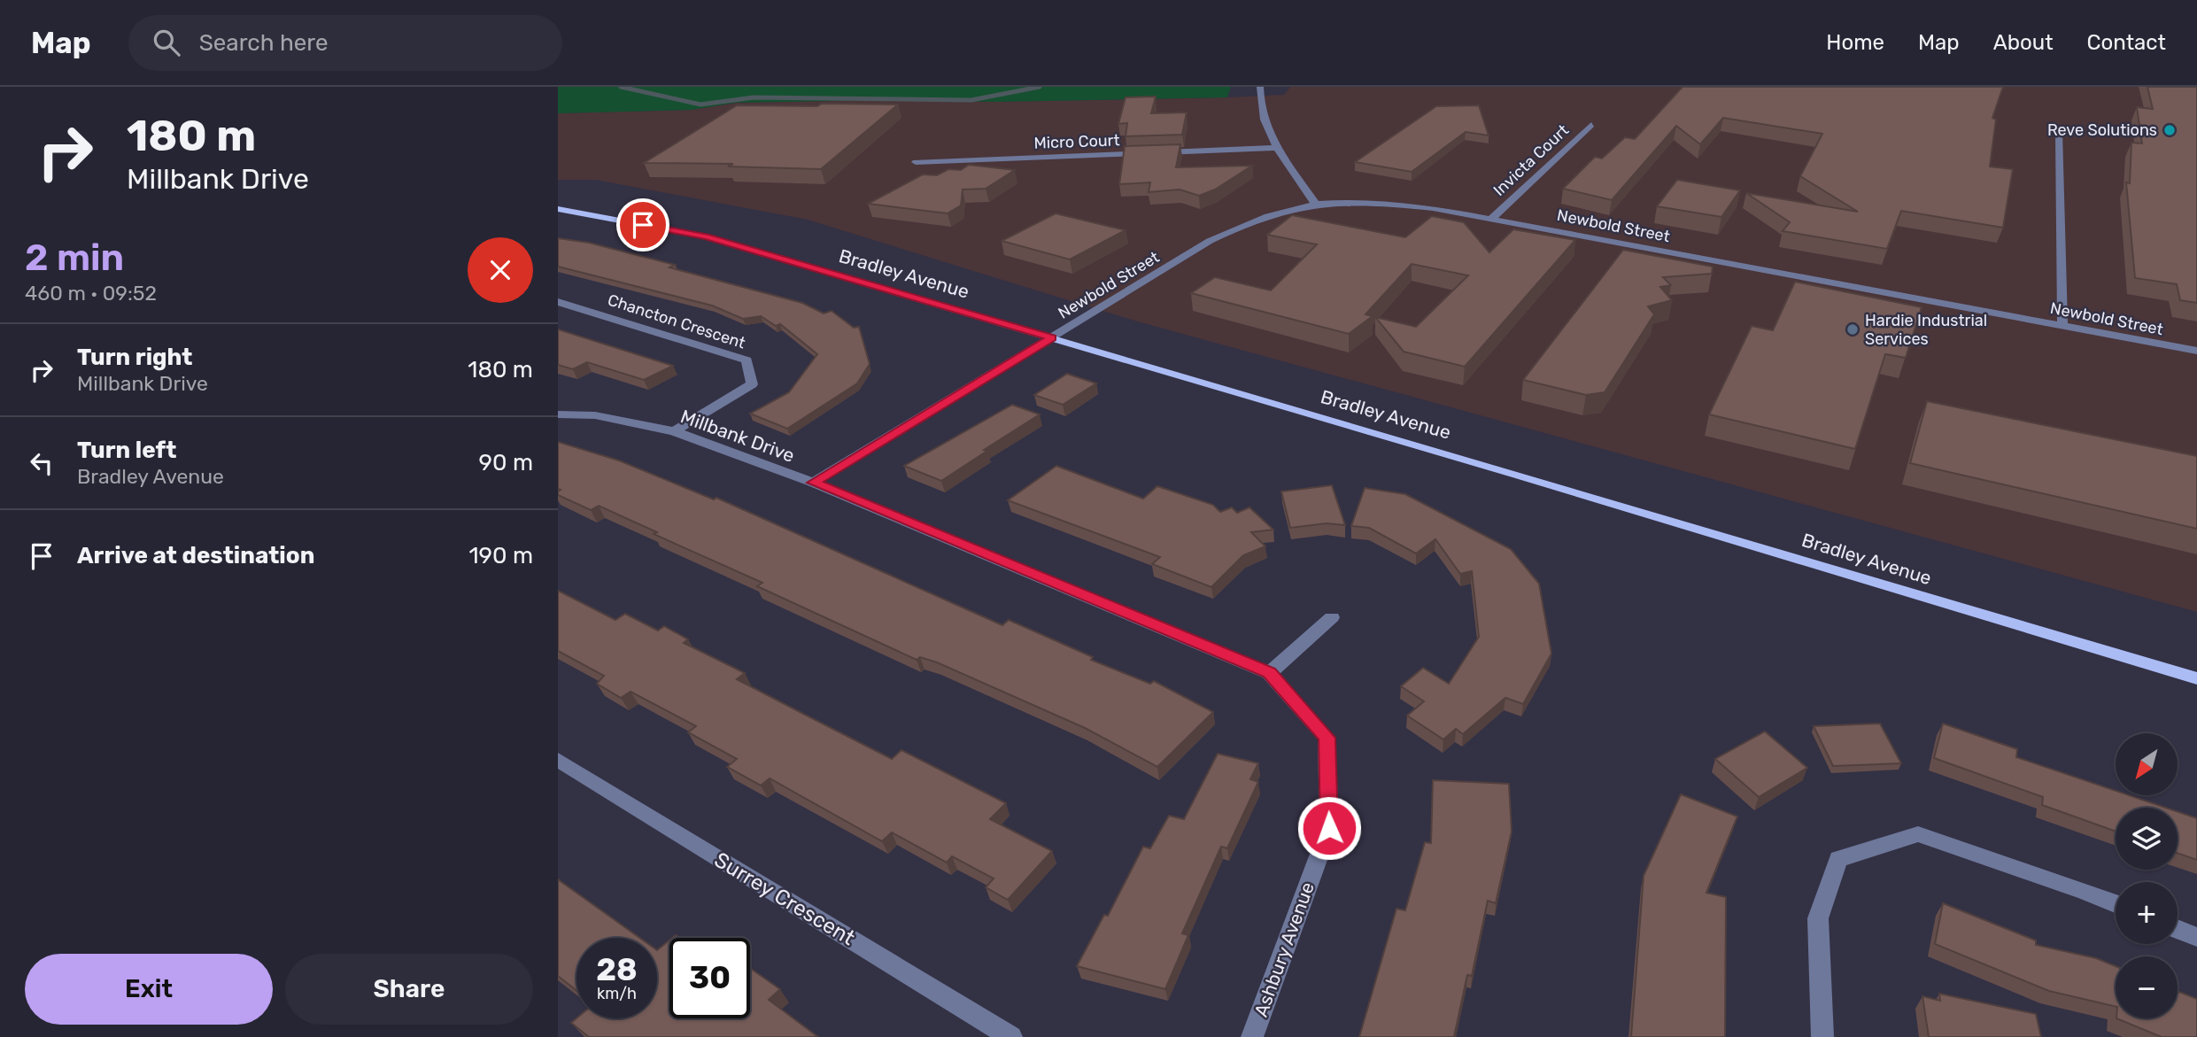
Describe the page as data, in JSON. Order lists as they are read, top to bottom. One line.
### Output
{"streets":{"main road":["Bradley Avenue"],"street":["Micro Court","Invicta Court","Newbold Street","Chancton Crescent","Millbank Drive","Surrey Crescent","Ashbury Avenue"]},"crossings":[["Invicta Court","Newbold Street"],["Newbold Street","Bradley Avenue"],["Chancton Crescent","Millbank Drive"],["Millbank Drive","Ashbury Avenue"]],"places":["Reve Solutions","Hardie Industrial Services"],"north":"bottom left","page":{"header":"Map","search":"Search here","nav":["Home","Map","About","Contact"],"turn":["180 m","Millbank Drive"],"heading":["2 min","460 m · 09:52"],"list":[{"name":"Turn right","note":"Millbank Drive","value":"180 m"},{"name":"Turn left","note":"Bradley Avenue","value":"90 m"},{"name":"Arrive at destination","value":"190 m"}],"map_buttons":["+","−"],"speed":"28 km/h","limit":"30","buttons":["Exit","Share"]}}
